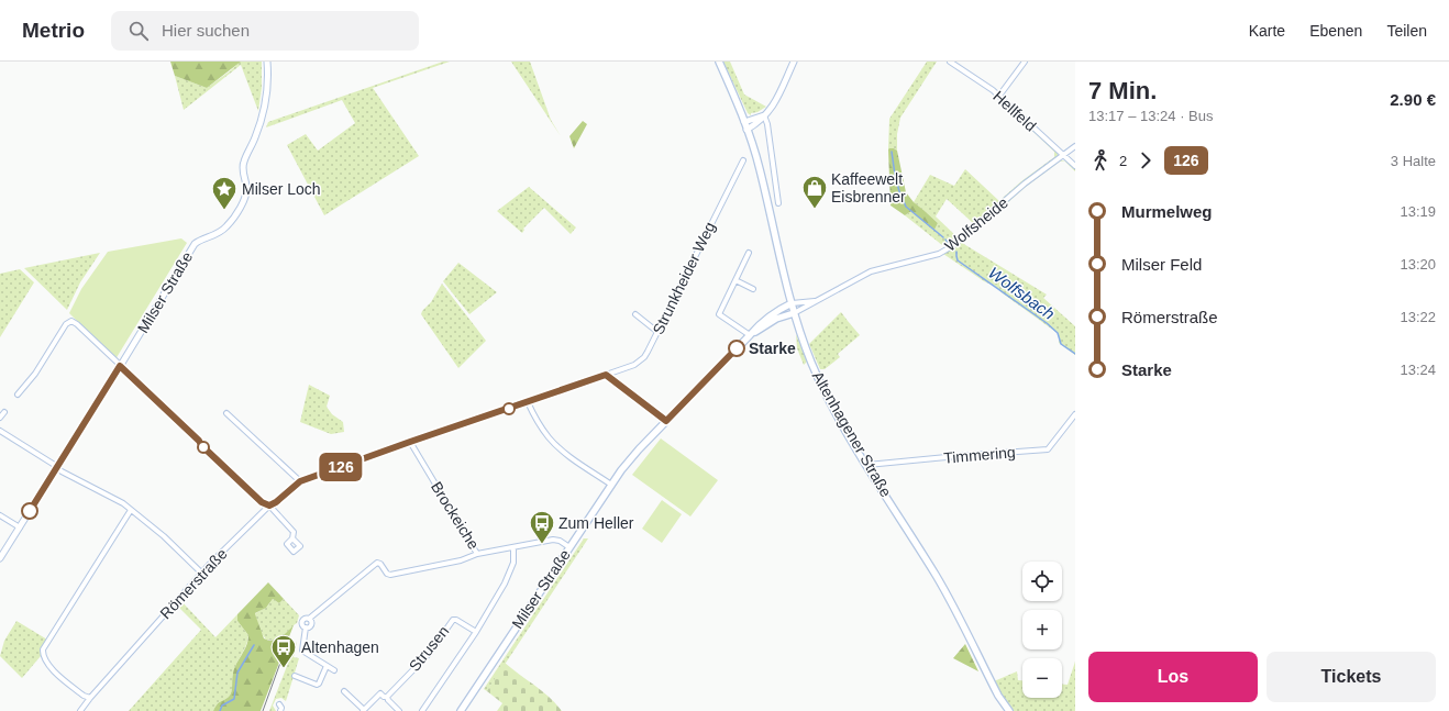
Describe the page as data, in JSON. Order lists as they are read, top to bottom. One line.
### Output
{"streets":{"main road":["Milser Straße","Altenhagener Straße"],"street":["Hellfeld","Wolfsheide","Strunkheider Weg","Timmering","Brockeiche","Römerstraße","Strusen"]},"crossings":[["Hellfeld","Wolfsheide"],["Wolfsheide","Milser Straße"],["Wolfsheide","Altenhagener Straße"],["Strunkheider Weg","Römerstraße"],["Milser Straße","Altenhagener Straße"],["Milser Straße","Brockeiche"],["Altenhagener Straße","Timmering"],["Brockeiche","Römerstraße"],["Brockeiche","Strusen"]],"water":["Wolfsbach"],"places":{"shop":["Kaffeewelt Eisbrenner"],"place":["Milser Loch"],"other":["Starke"],"bus stop":["Zum Heller","Altenhagen"]},"lines":["bus line 126"],"page":{"header":"Metrio","search":"Hier suchen","nav":["Karte","Ebenen","Teilen"],"on_map":"126","heading":["7 Min.","13:17 – 13:24 · Bus","2.90 €"],"legs":["2","126","3 Halte"],"list":[{"name":"Murmelweg","value":"13:19"},{"name":"Milser Feld","value":"13:20"},{"name":"Römerstraße","value":"13:22"},{"name":"Starke","value":"13:24"}],"map_buttons":["+","−"],"buttons":["Los","Tickets"]}}
